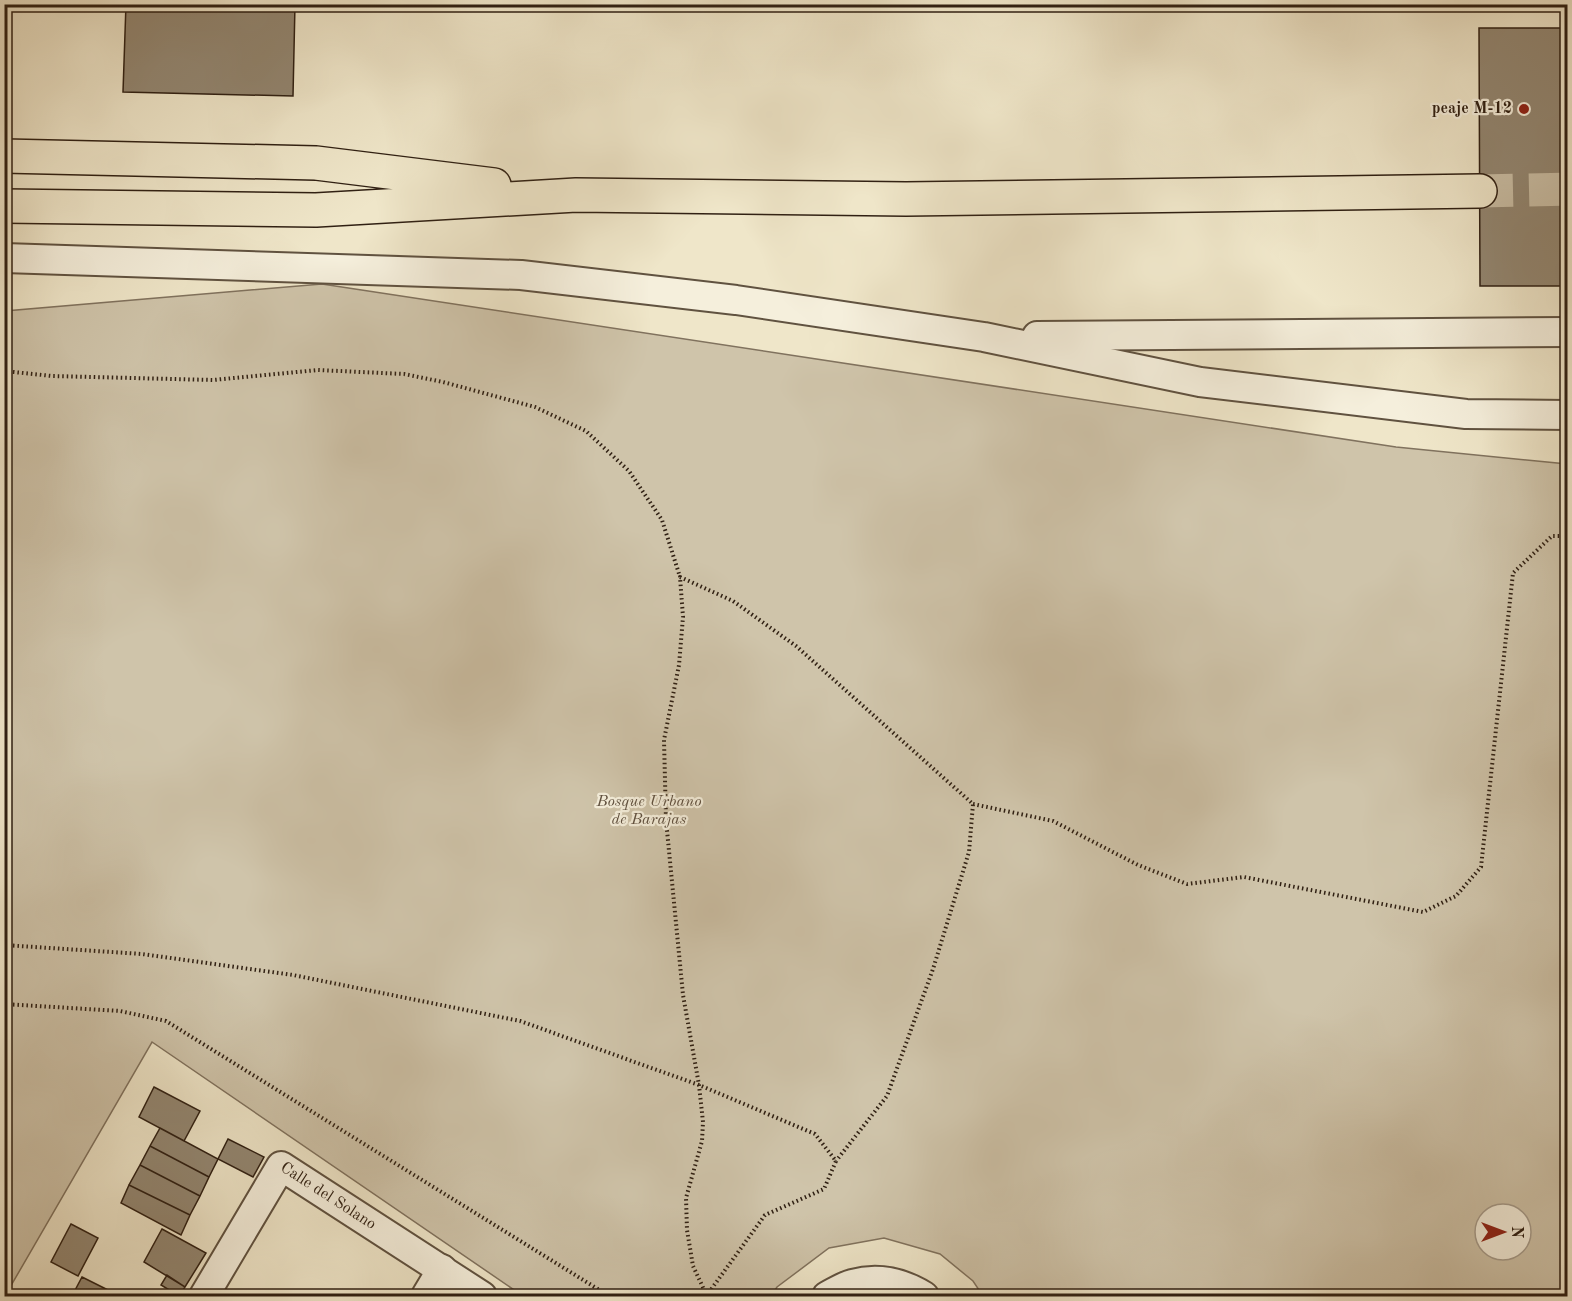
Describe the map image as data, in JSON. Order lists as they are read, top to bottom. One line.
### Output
{"streets":{"street":["Calle del Solano"]},"parks":["Bosque Urbano de Barajas"],"places":["peaje M-12"],"north":"right"}
